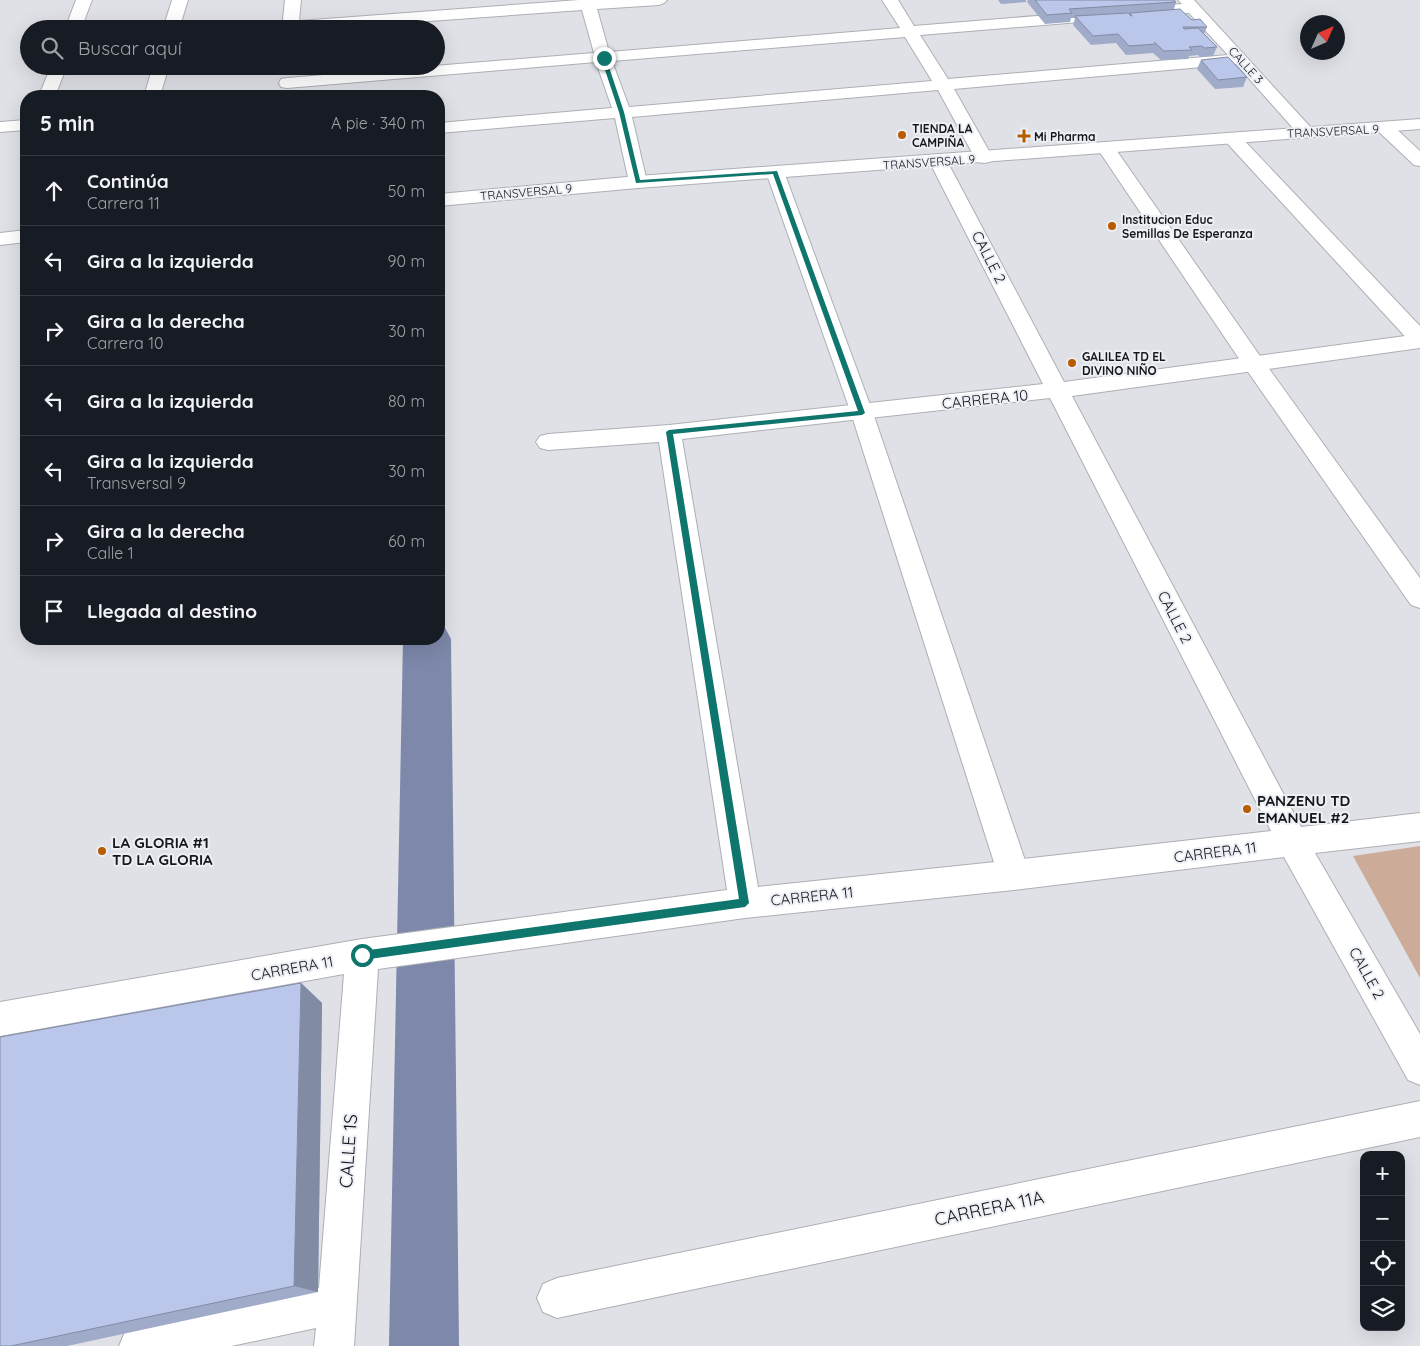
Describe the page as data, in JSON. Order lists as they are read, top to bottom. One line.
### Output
{"streets":{"street":["CALLE 3","TRANSVERSAL 9","CALLE 2","CARRERA 10","CARRERA 11","CALLE 1S","CARRERA 11A"]},"crossings":[["CALLE 3","TRANSVERSAL 9"],["TRANSVERSAL 9","CALLE 2"],["CALLE 2","CARRERA 10"],["CALLE 2","CARRERA 11"],["CARRERA 11","CALLE 1S"]],"places":{"other":["TIENDA LA CAMPIÑA","Institucion Educ Semillas De Esperanza","GALILEA TD EL DIVINO NIÑO","PANZENU TD EMANUEL #2","LA GLORIA #1 TD LA GLORIA"],"health":["Mi Pharma"]},"north":"top right","page":{"search":"Buscar aquí","heading":["5 min","A pie · 340 m"],"list":[["Continúa","Carrera 11","50 m"],["Gira a la izquierda","90 m"],["Gira a la derecha","Carrera 10","30 m"],["Gira a la izquierda","80 m"],["Gira a la izquierda","Transversal 9","30 m"],["Gira a la derecha","Calle 1","60 m"],"Llegada al destino"],"map_buttons":["+","−"]}}
